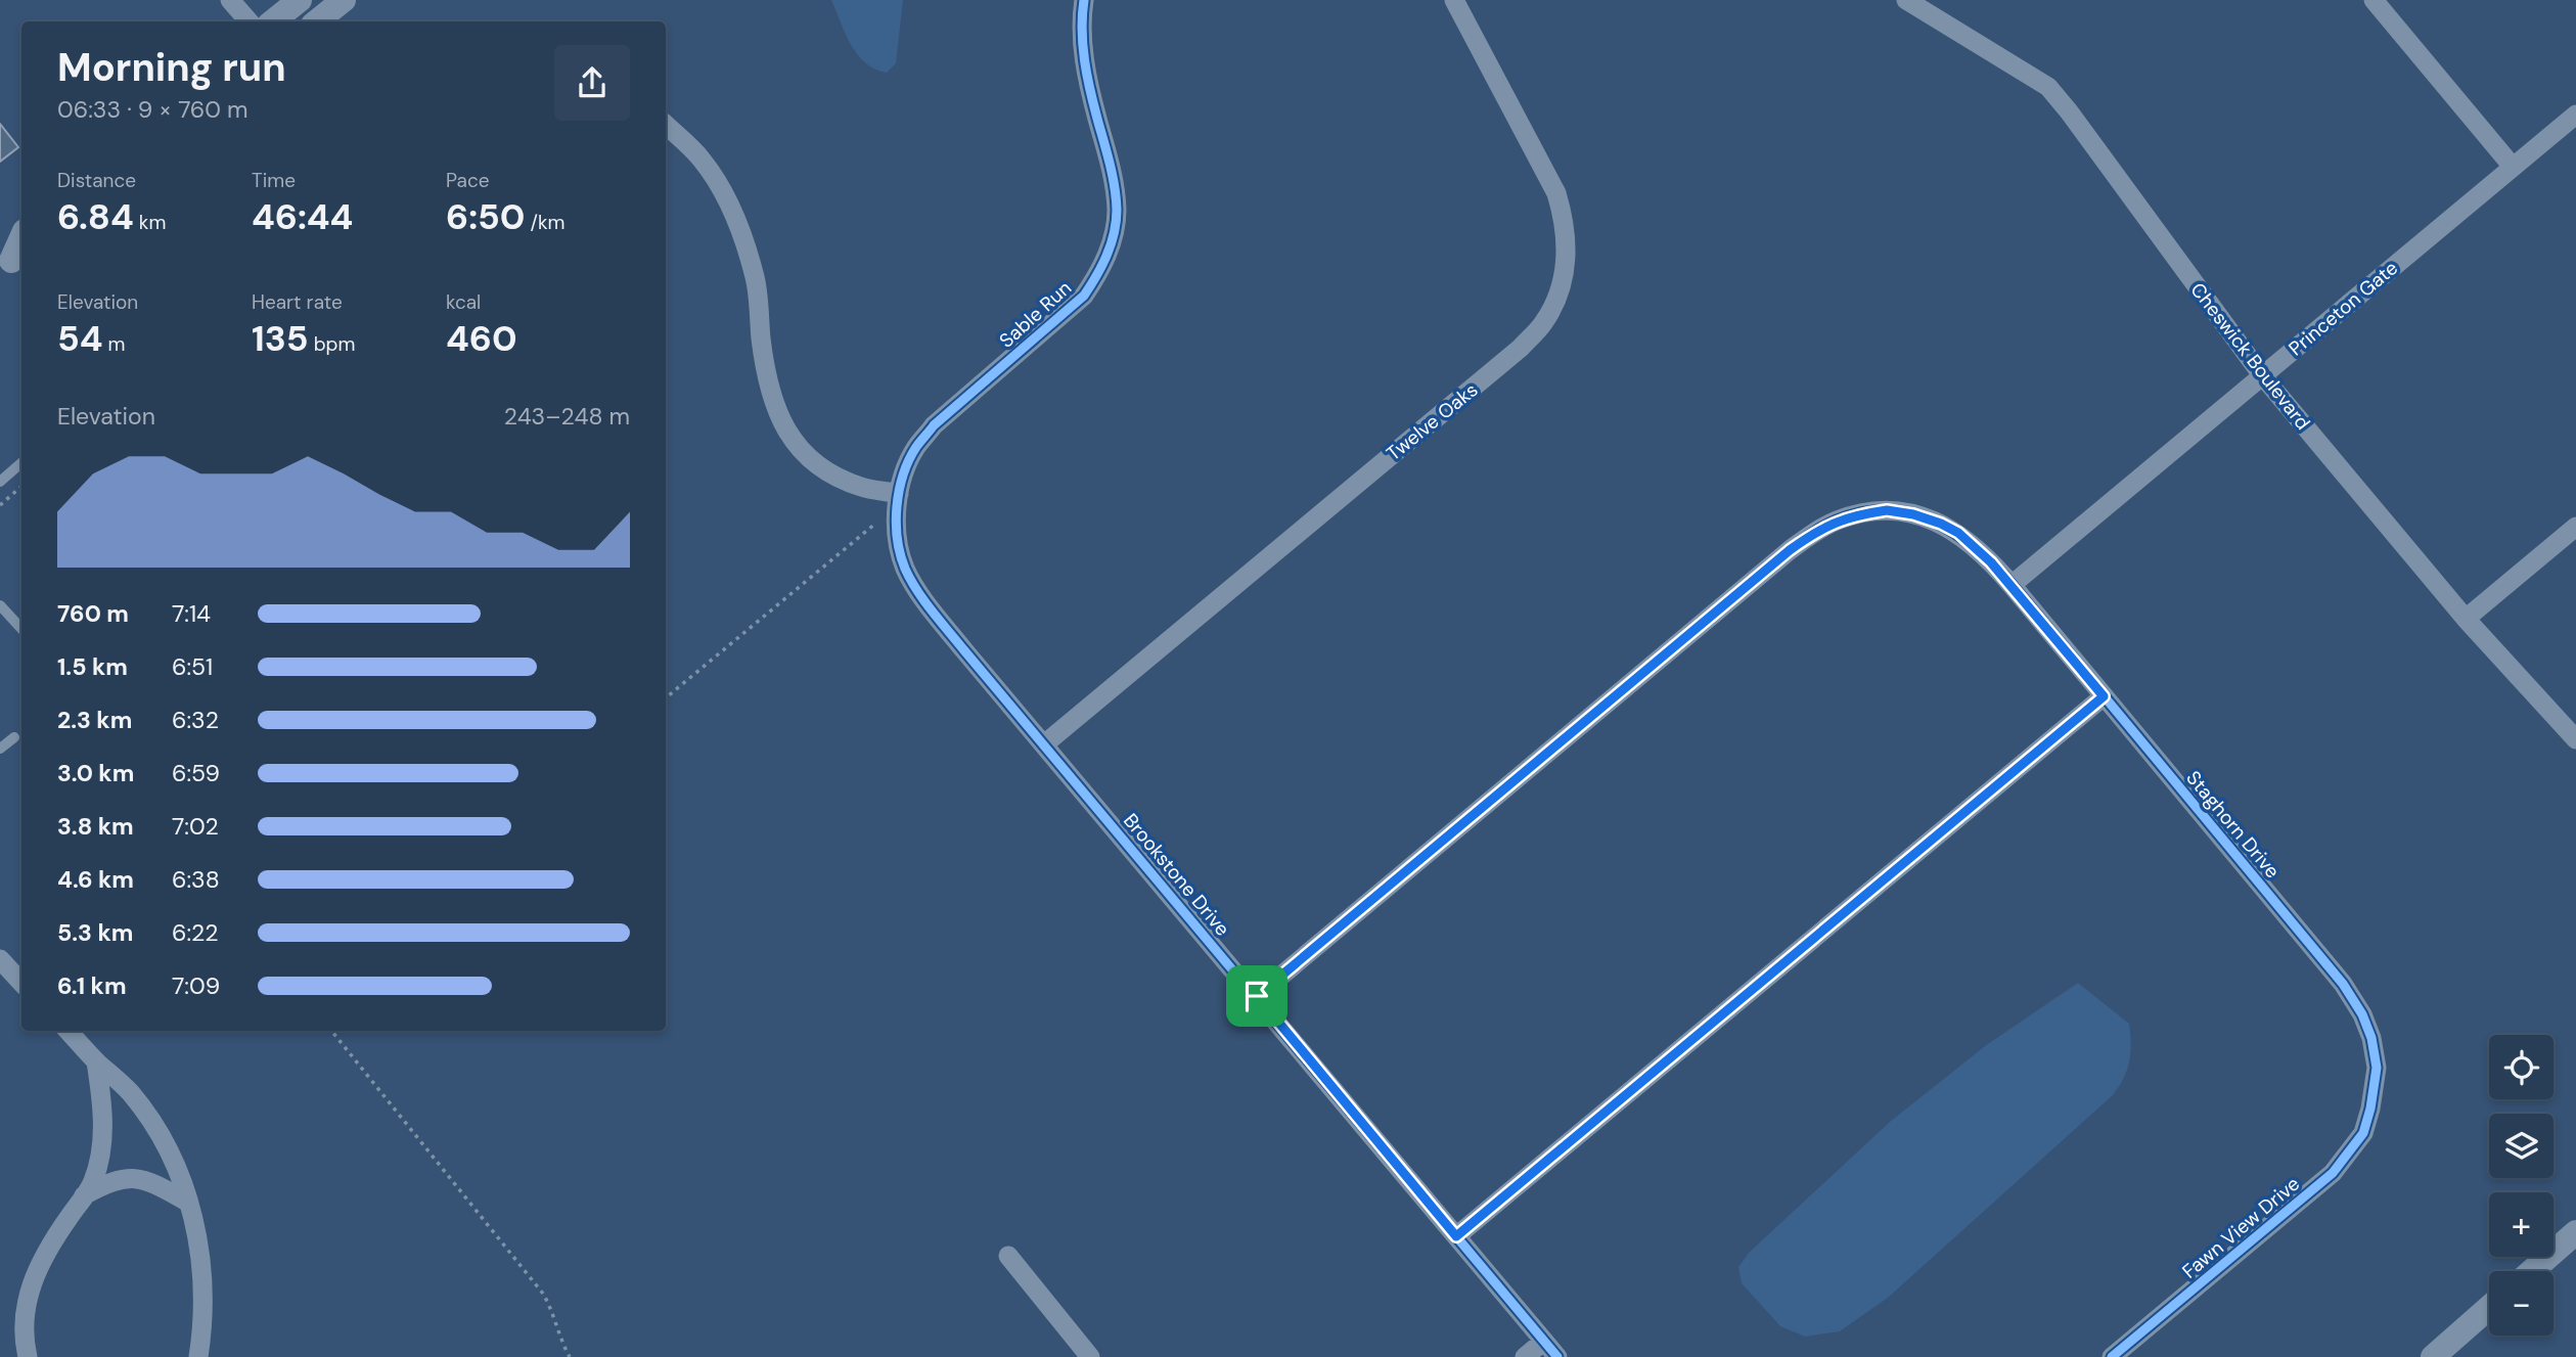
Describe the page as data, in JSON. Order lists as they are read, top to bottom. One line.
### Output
{"streets":{"street":["Princeton Gate","Sable Run","Cheswick Boulevard","Twelve Oaks","Staghorn Drive","Brookstone Drive","Fawn View Drive"]},"crossings":[["Princeton Gate","Cheswick Boulevard"],["Princeton Gate","Staghorn Drive"],["Sable Run","Brookstone Drive"],["Twelve Oaks","Brookstone Drive"],["Staghorn Drive","Brookstone Drive"],["Staghorn Drive","Fawn View Drive"]],"page":{"heading":["Morning run","06:33 · 9 × 760 m"],"stats":[["Distance","6.84 km"],["Time","46:44"],["Pace","6:50 /km"],["Elevation","54 m"],["Heart rate","135 bpm"],["kcal","460"]],"chart":["Elevation","243–248 m"],"list":[{"name":"760 m","note":"7:14"},{"name":"1.5 km","note":"6:51"},{"name":"2.3 km","note":"6:32"},{"name":"3.0 km","note":"6:59"},{"name":"3.8 km","note":"7:02"},{"name":"4.6 km","note":"6:38"},{"name":"5.3 km","note":"6:22"},{"name":"6.1 km","note":"7:09"}],"map_buttons":["+","−"]}}
